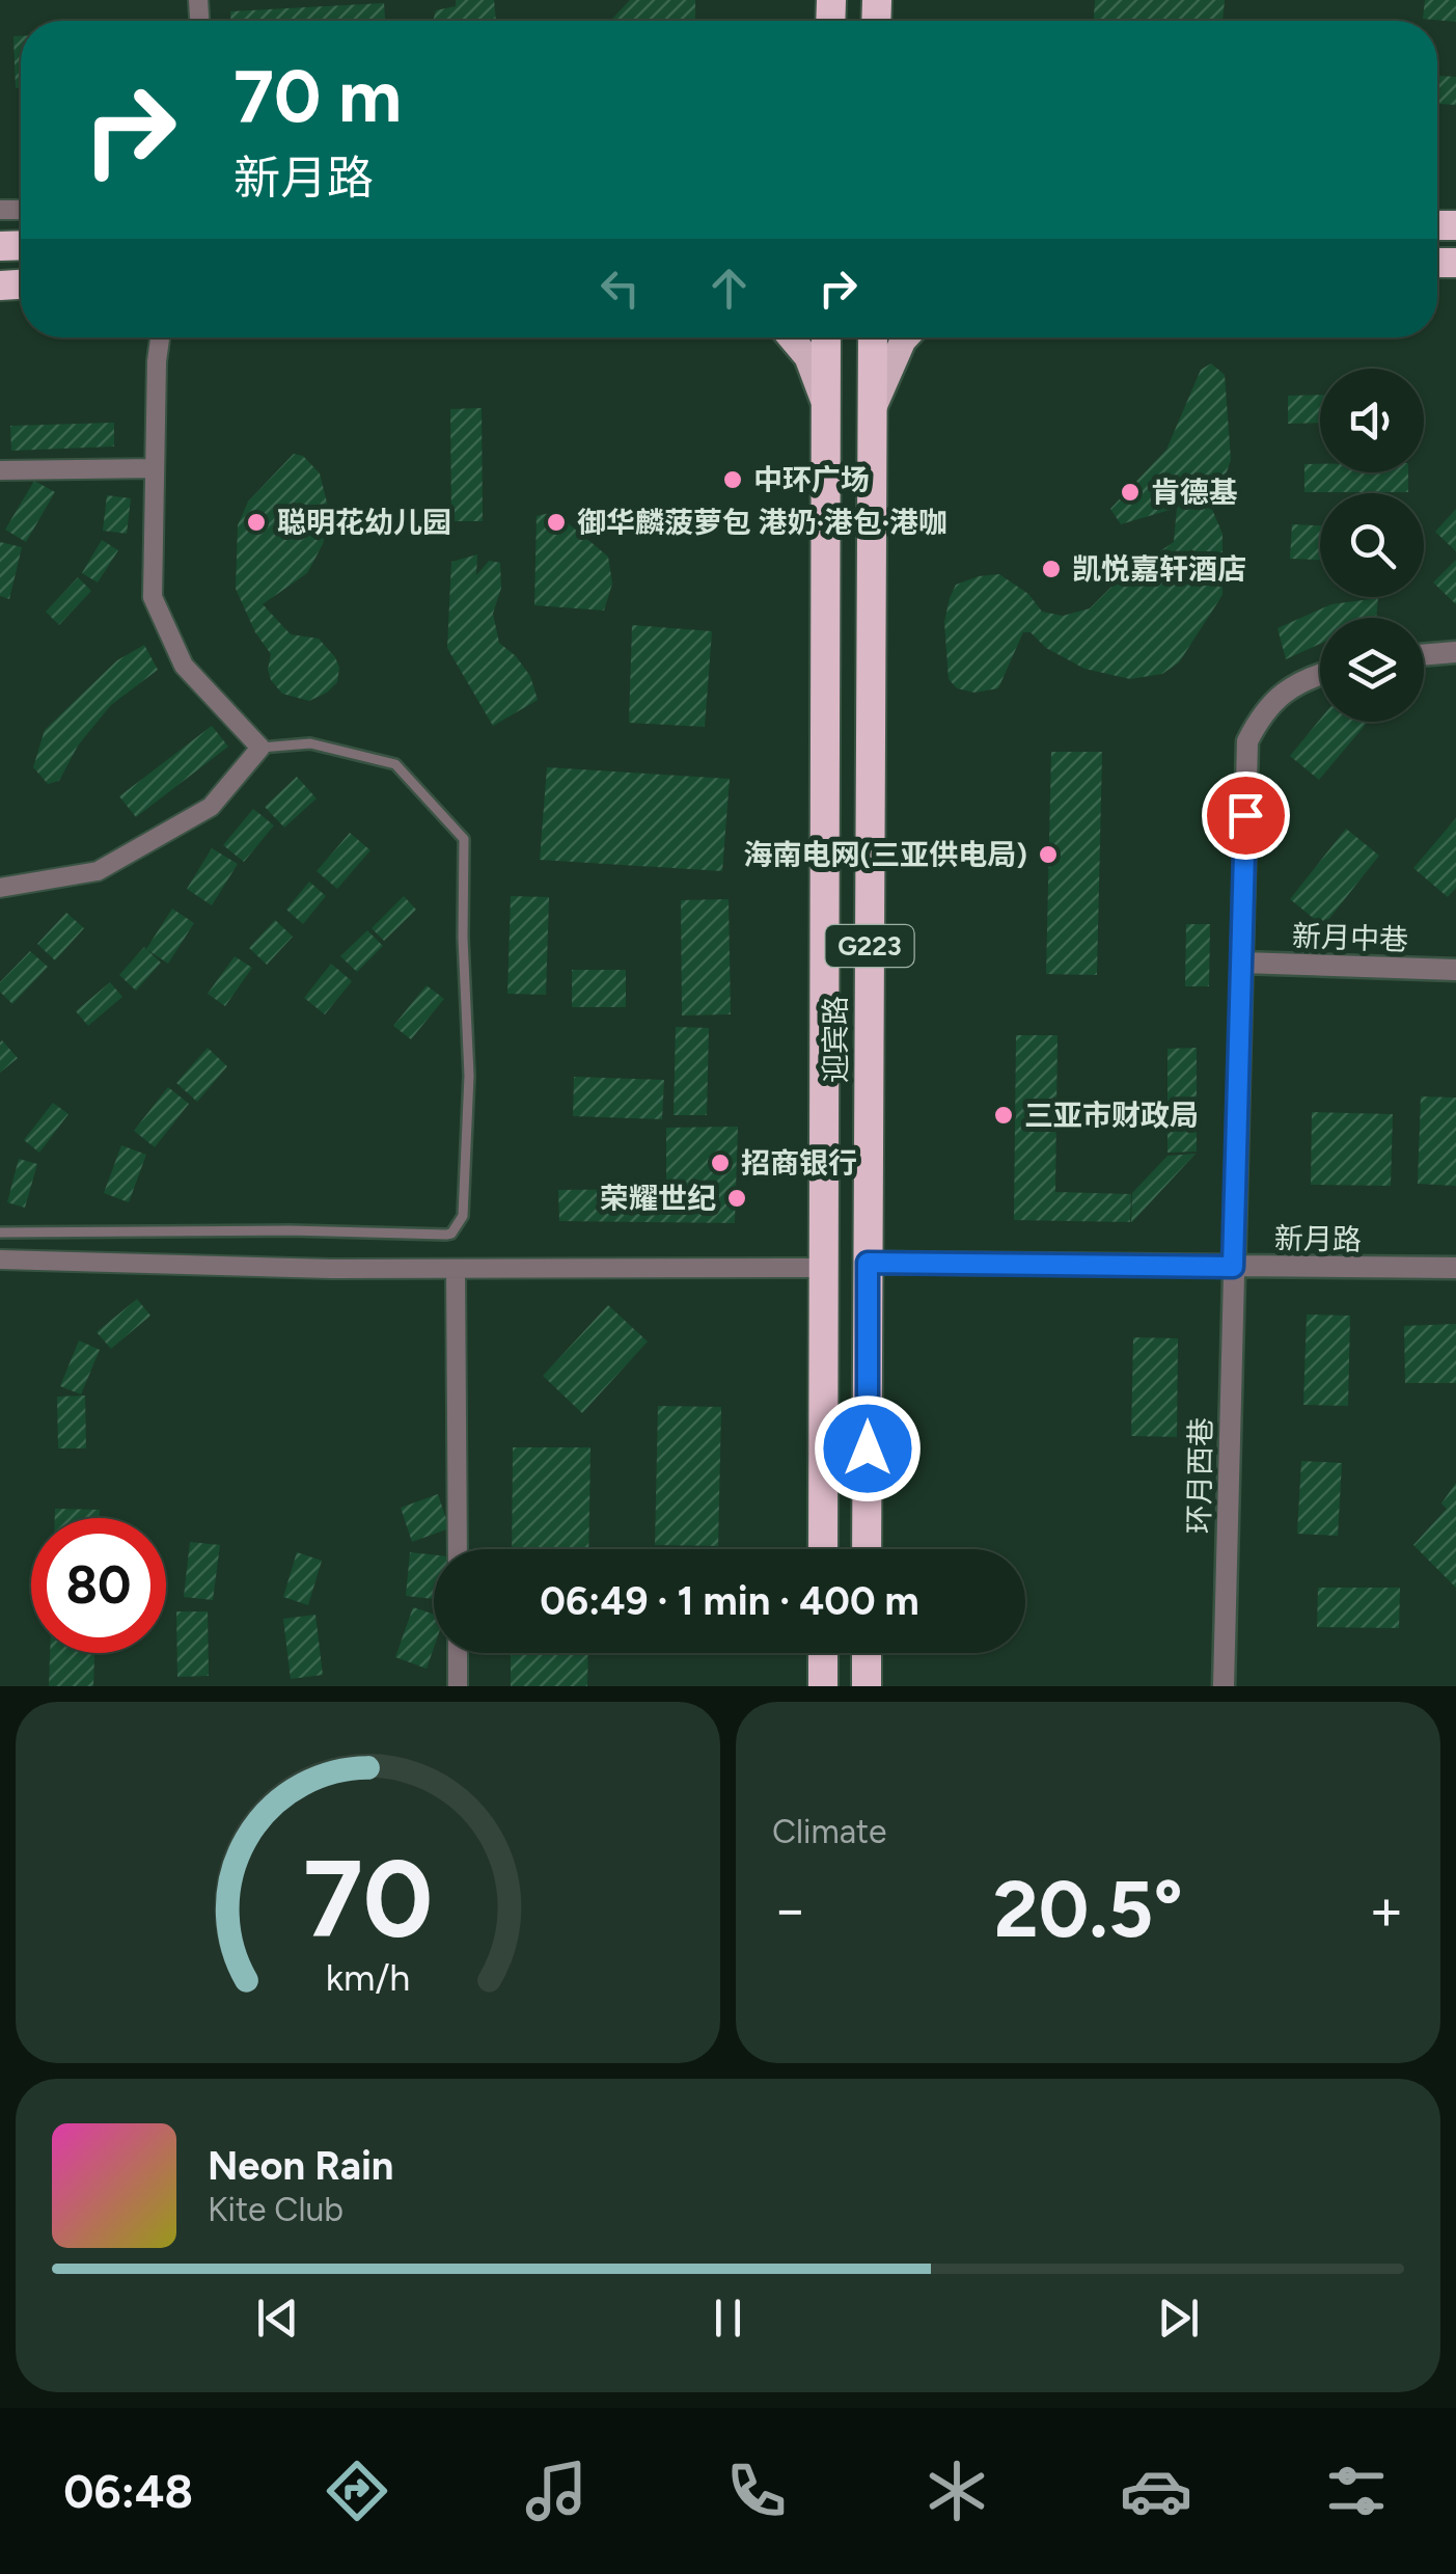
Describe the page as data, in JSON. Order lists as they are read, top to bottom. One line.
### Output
{"streets":{"highway":["G223","迎宾路"],"street":["新月中巷","新月路","环月西巷"]},"crossings":[["新月中巷","环月西巷"],["迎宾路","新月路"],["新月路","环月西巷"]],"places":["中环广场","肯德基","聪明花幼儿园","御华麟菠萝包 港奶·港包·港咖","凯悦嘉轩酒店","海南电网(三亚供电局)","三亚市财政局","招商银行","荣耀世纪"],"page":{"turn":["70 m","新月路"],"limit":"80","trip":"06:49 · 1 min · 400 m","tile":"Climate","heat":["−","20.5°","+"],"song":["Neon Rain","Kite Club"],"tabs":"06:48","gauge":["70","km/h"]}}
